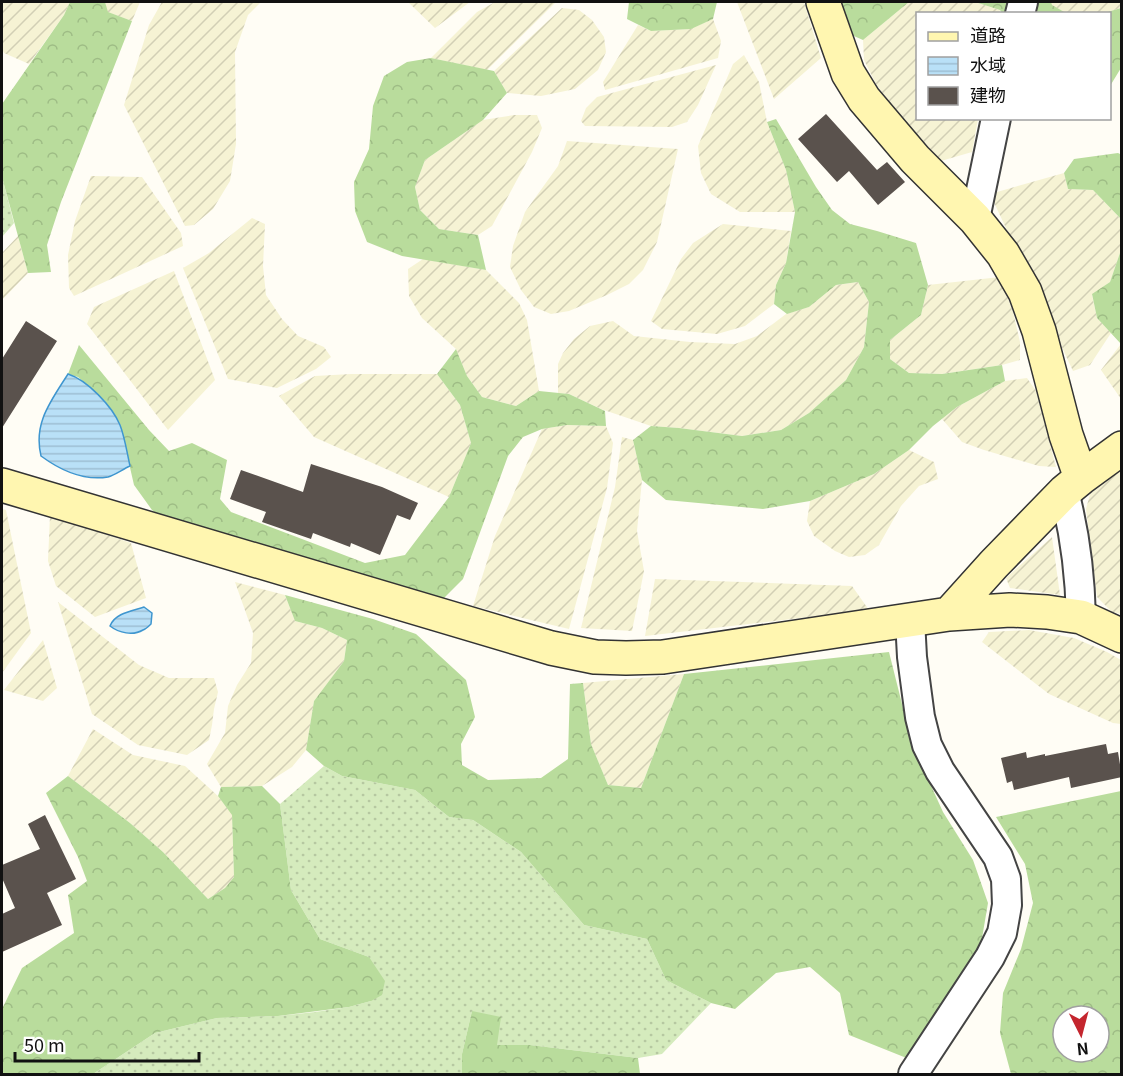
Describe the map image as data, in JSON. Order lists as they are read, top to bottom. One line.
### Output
{"legend":["道路","水域","建物"],"scale_bar":"50 m","north":"bottom"}
